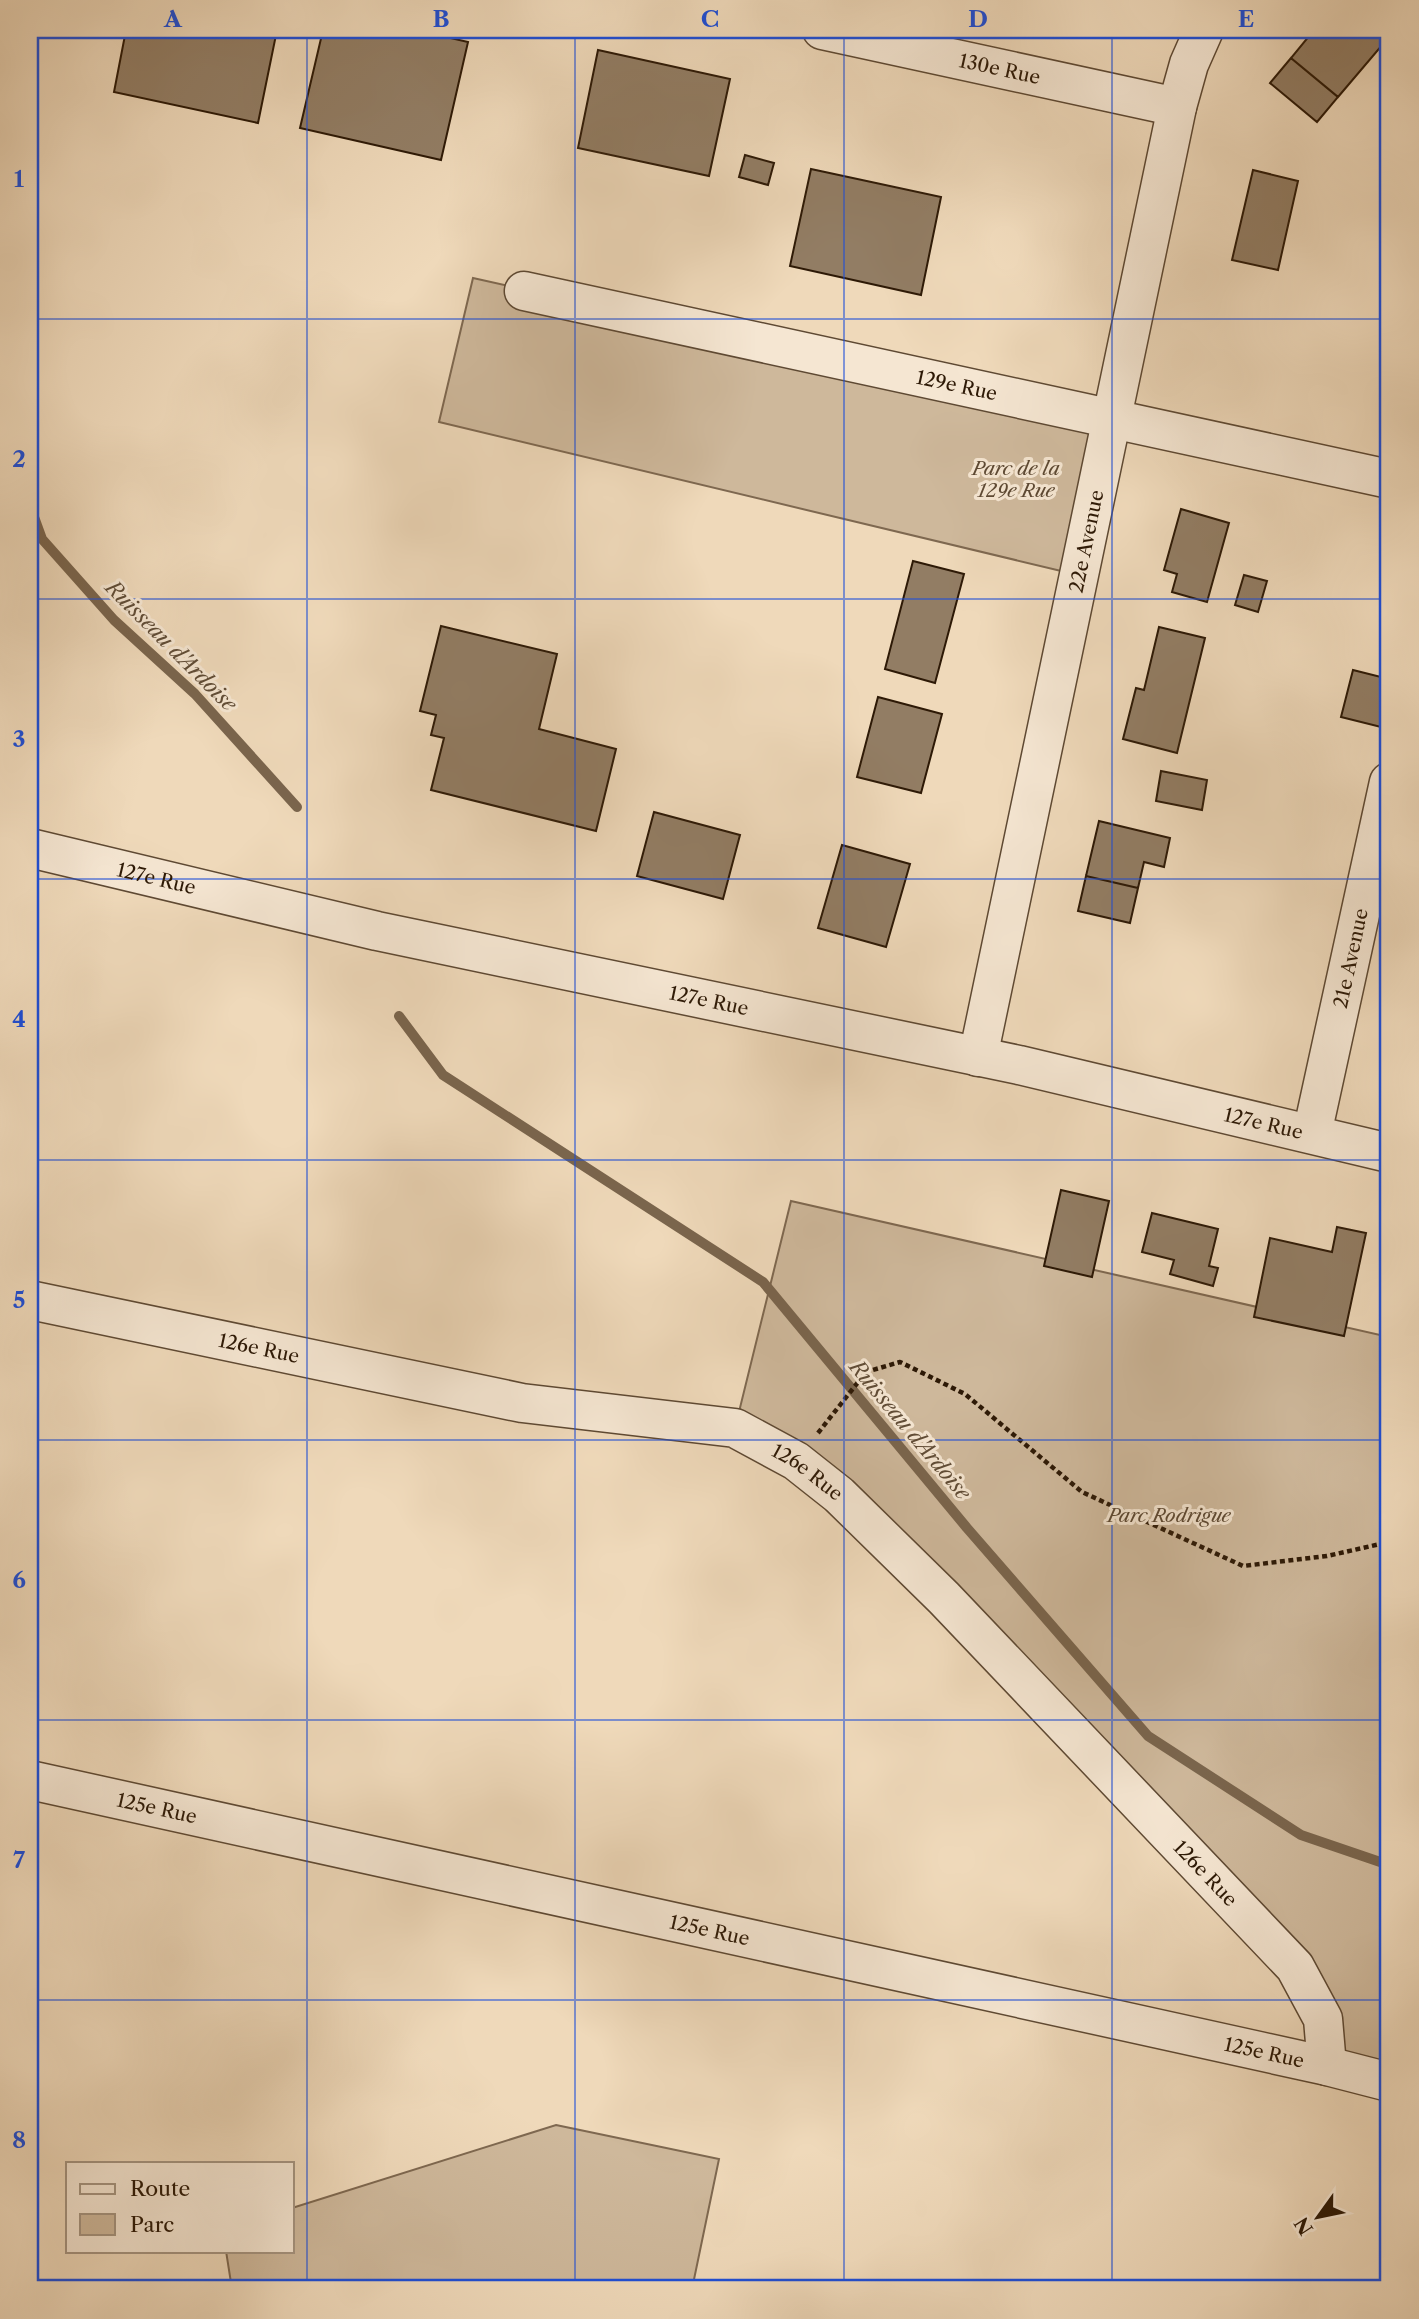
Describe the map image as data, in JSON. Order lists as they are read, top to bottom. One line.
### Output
{"streets":{"street":["130e Rue","129e Rue","22e Avenue","127e Rue","21e Avenue","126e Rue","125e Rue"]},"crossings":[["130e Rue","22e Avenue"],["129e Rue","22e Avenue"],["22e Avenue","127e Rue"],["127e Rue","21e Avenue"],["126e Rue","125e Rue"]],"water":["Ruisseau d'Ardoise"],"parks":["Parc de la 129e Rue","Parc Rodrigue"],"legend":["Route","Parc"],"north":"bottom left","grid":{"columns":["A","B","C","D","E"],"rows":["1","2","3","4","5","6","7","8"]}}
